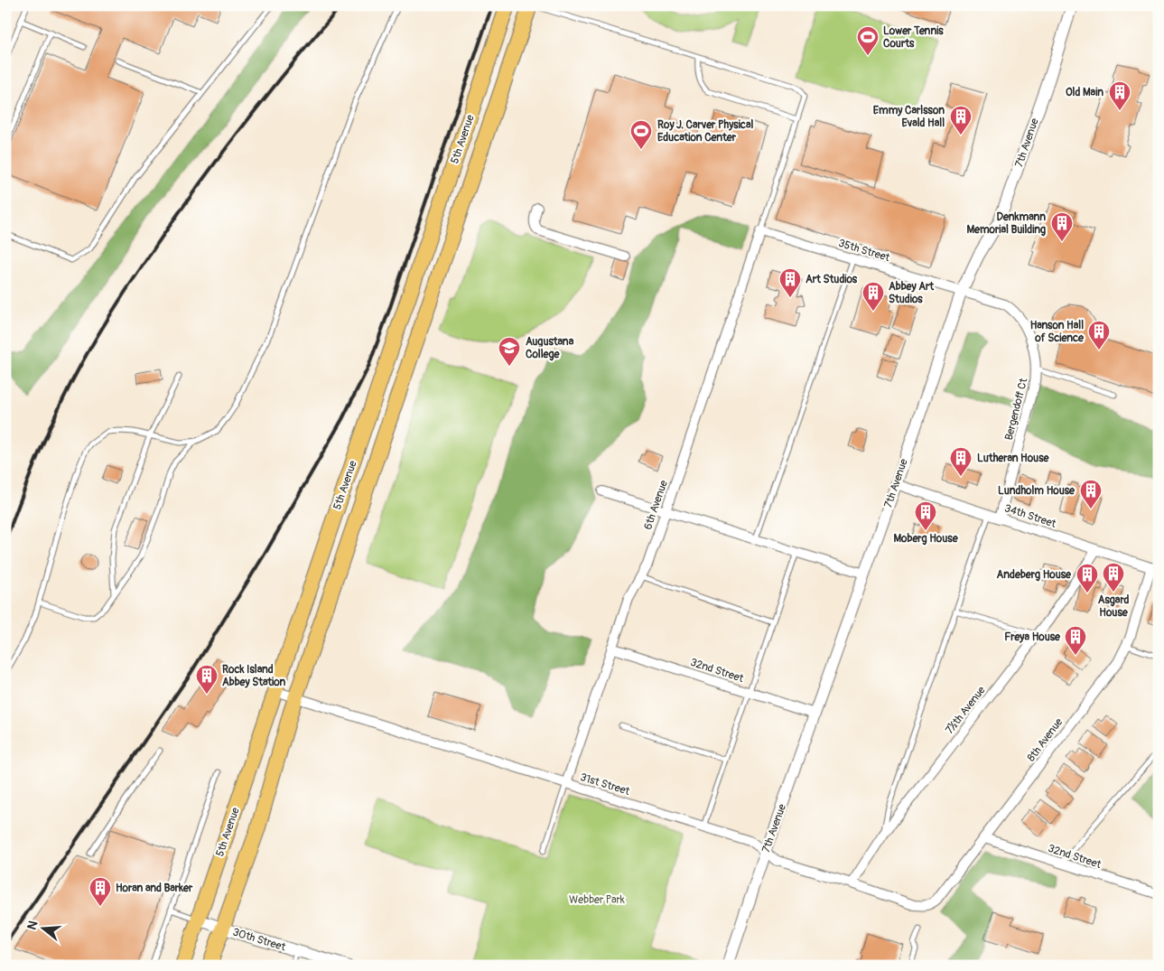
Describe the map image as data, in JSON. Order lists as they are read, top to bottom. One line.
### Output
{"streets":{"main road":["5th Avenue"],"street":["7th Avenue","35th Street","Bergendoff Ct","6th Avenue","34th Street","32nd Street","7½th Avenue","8th Avenue","31st Street","30th Street"]},"crossings":[["5th Avenue","31st Street"],["5th Avenue","30th Street"],["7th Avenue","35th Street"],["7th Avenue","Bergendoff Ct"],["7th Avenue","34th Street"],["7th Avenue","32nd Street"],["7th Avenue","31st Street"],["35th Street","Bergendoff Ct"],["35th Street","6th Avenue"],["Bergendoff Ct","34th Street"],["6th Avenue","32nd Street"],["6th Avenue","31st Street"],["34th Street","7½th Avenue"],["34th Street","8th Avenue"],["32nd Street","8th Avenue"],["7½th Avenue","31st Street"],["8th Avenue","31st Street"]],"parks":["Webber Park"],"places":{"sports":["Lower Tennis Courts","Roy J. Carver Physical Education Center"],"building":["Old Main","Emmy Carlsson Evald Hall","Denkmann Memorial Building","Art Studios","Abbey Art Studios","Hanson Hall of Science","Lutheran House","Lundholm House","Moberg House","Asgard House","Andeberg House","Freya House","Rock Island Abbey Station","Horan and Barker"],"school or university":["Augustana College"]},"north":"left"}
